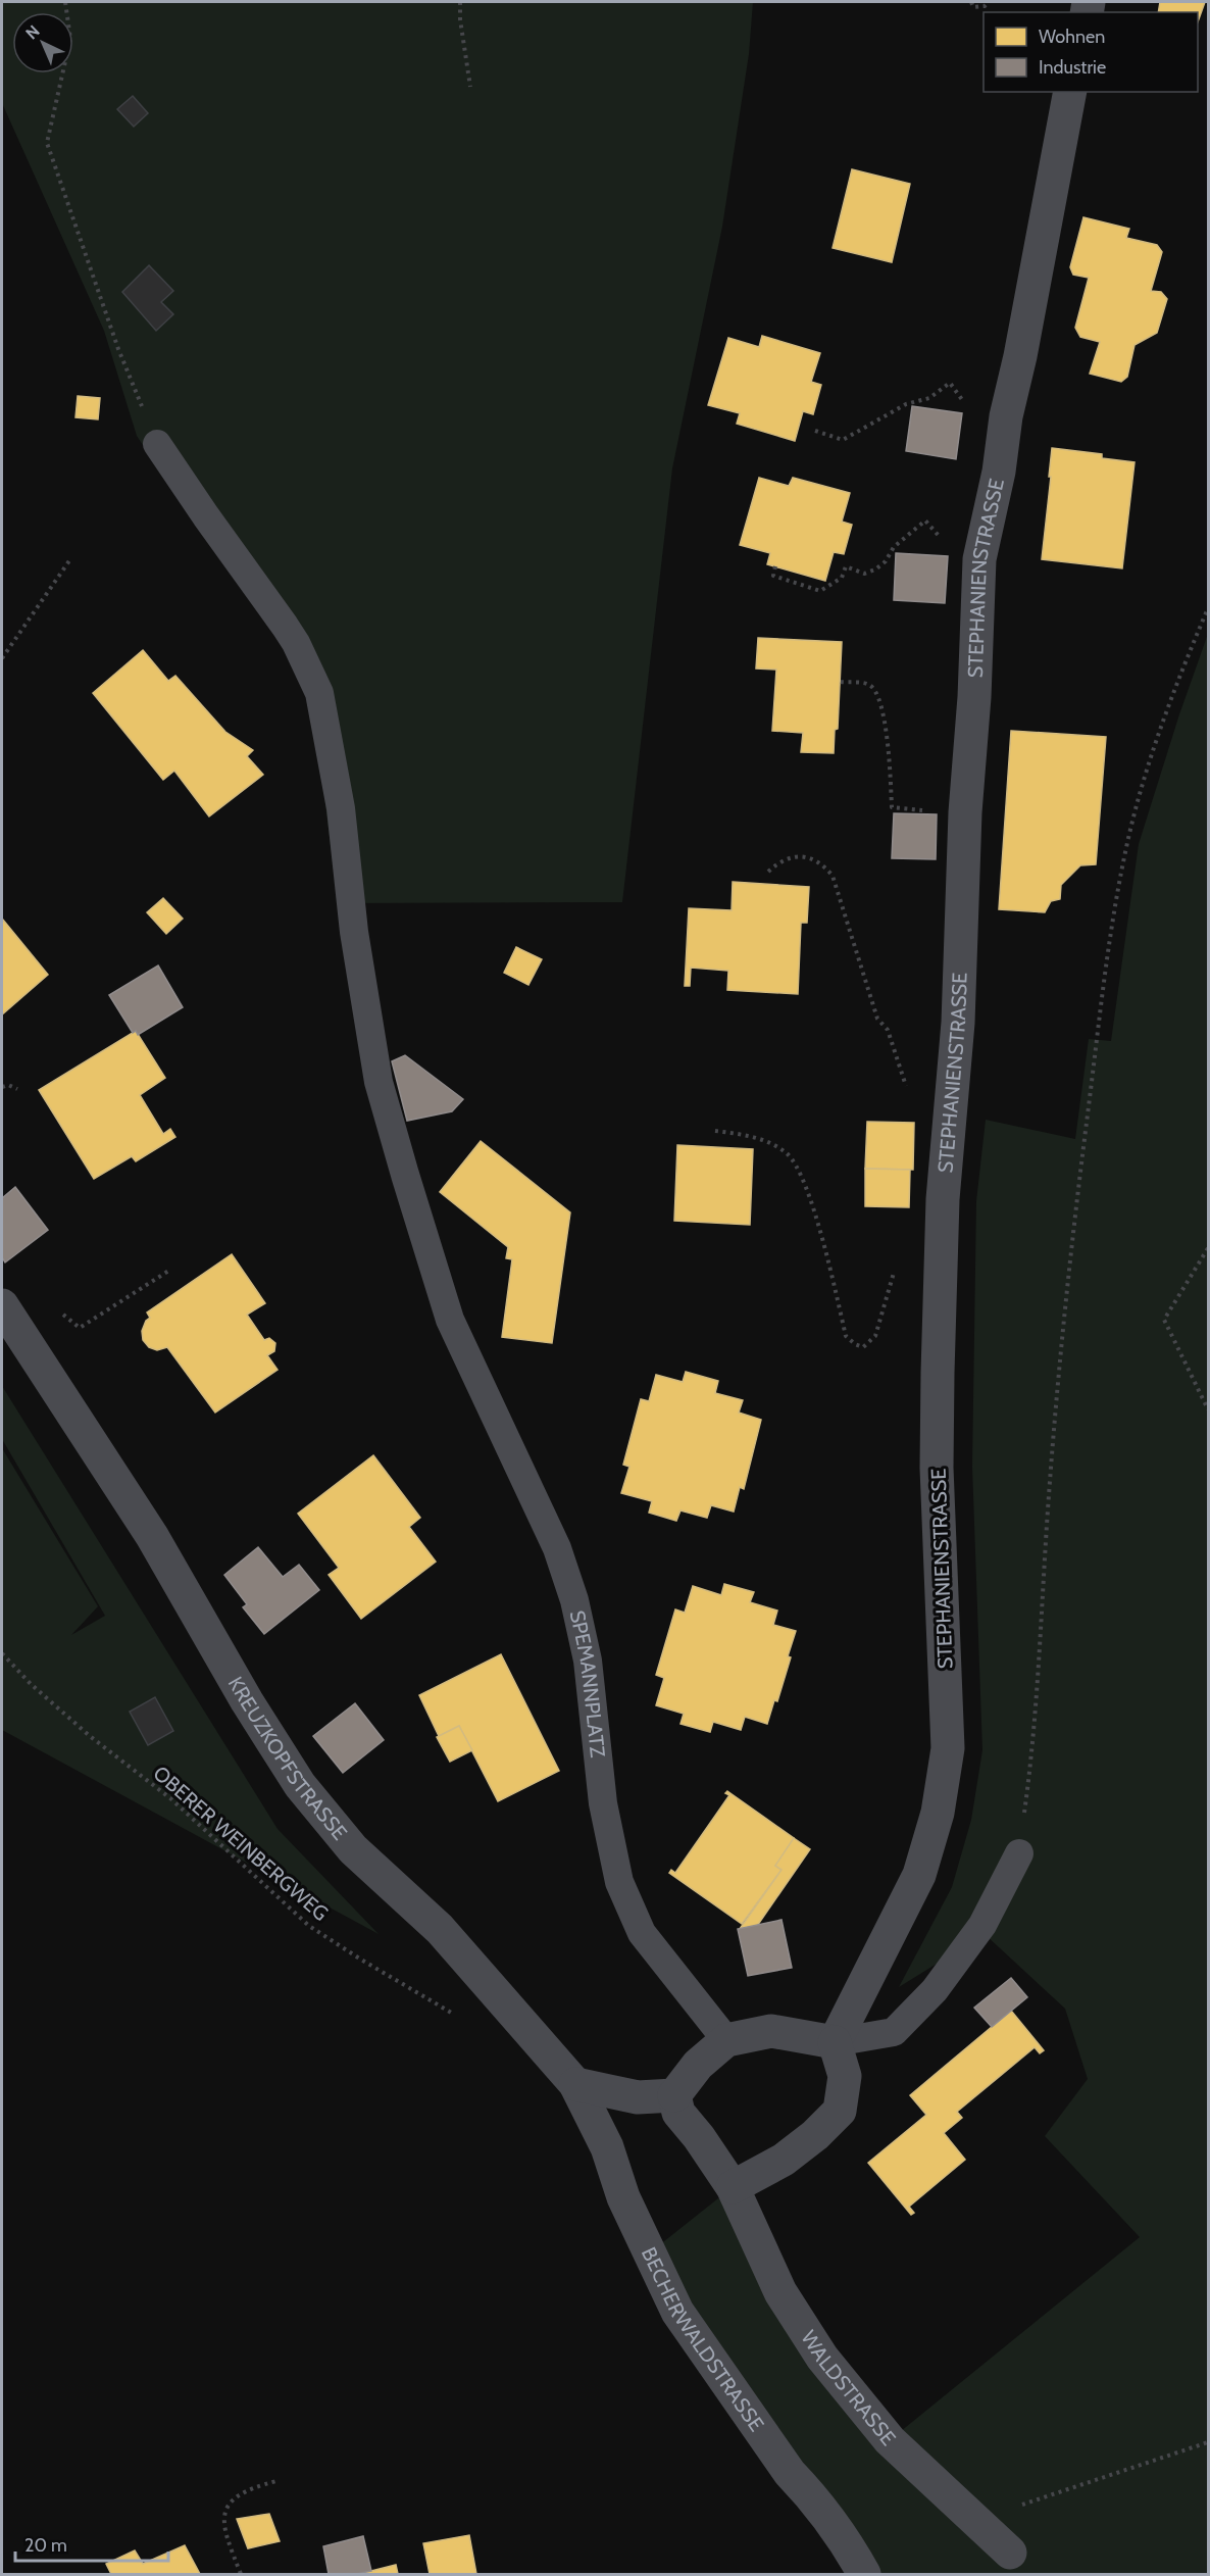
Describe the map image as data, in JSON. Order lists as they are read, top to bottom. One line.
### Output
{"streets":{"street":["STEPHANIENSTRASSE","KREUZKOPFSTRASSE","BECHERWALDSTRASSE","WALDSTRASSE"],"lane":["SPEMANNPLATZ"],"path":["OBERER WEINBERGWEG"]},"crossings":[["STEPHANIENSTRASSE","SPEMANNPLATZ"],["STEPHANIENSTRASSE","WALDSTRASSE"],["SPEMANNPLATZ","WALDSTRASSE"],["KREUZKOPFSTRASSE","BECHERWALDSTRASSE"]],"legend":["Wohnen","Industrie"],"scale_bar":"20 m","north":"top left"}
